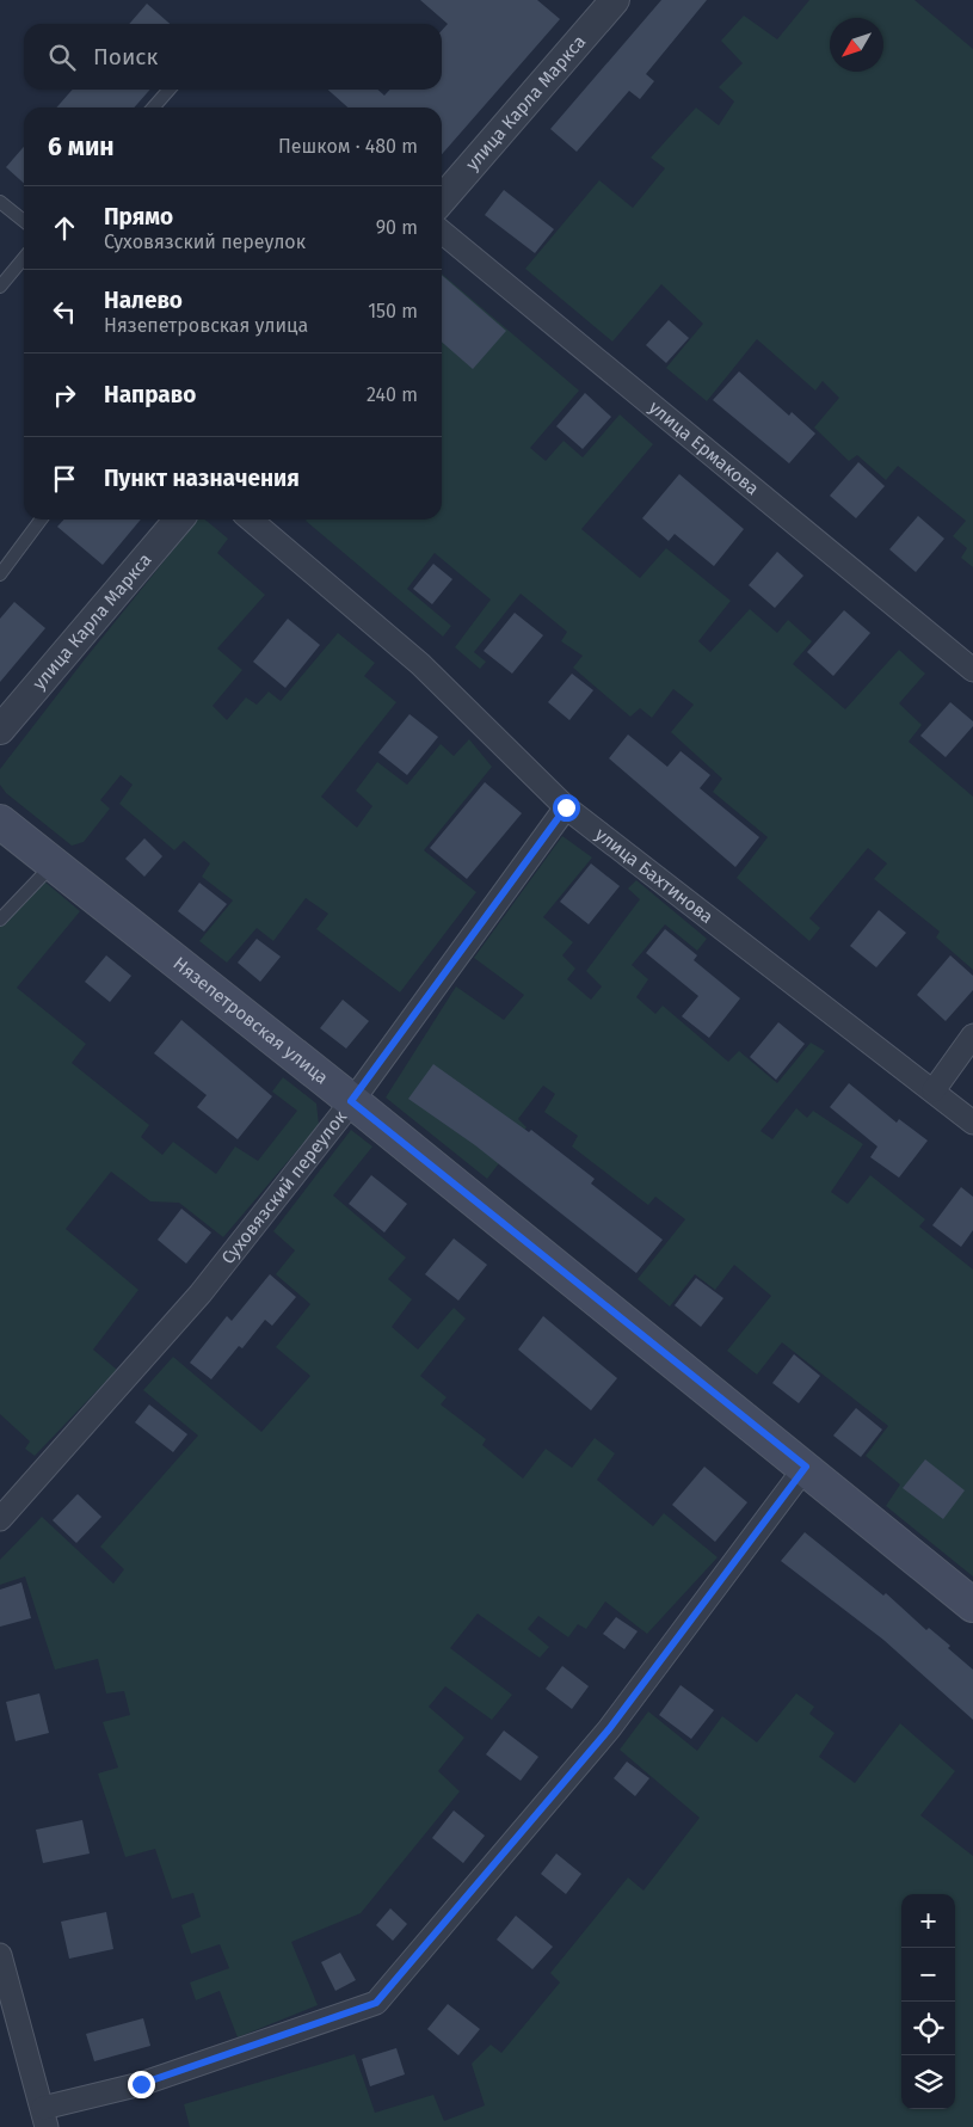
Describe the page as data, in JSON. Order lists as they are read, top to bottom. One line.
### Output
{"streets":{"main road":["Нязепетровская улица"],"street":["улица Карла Маркса","улица Ермакова","улица Бахтинова","Суховязский переулок"]},"crossings":[["улица Бахтинова","Суховязский переулок"],["Нязепетровская улица","Суховязский переулок"]],"north":"bottom left","page":{"search":"Поиск","heading":["6 мин","Пешком · 480 m"],"list":[["Прямо","Суховязский переулок","90 m"],["Налево","Нязепетровская улица","150 m"],["Направо","240 m"],"Пункт назначения"],"map_buttons":["+","−"]}}
